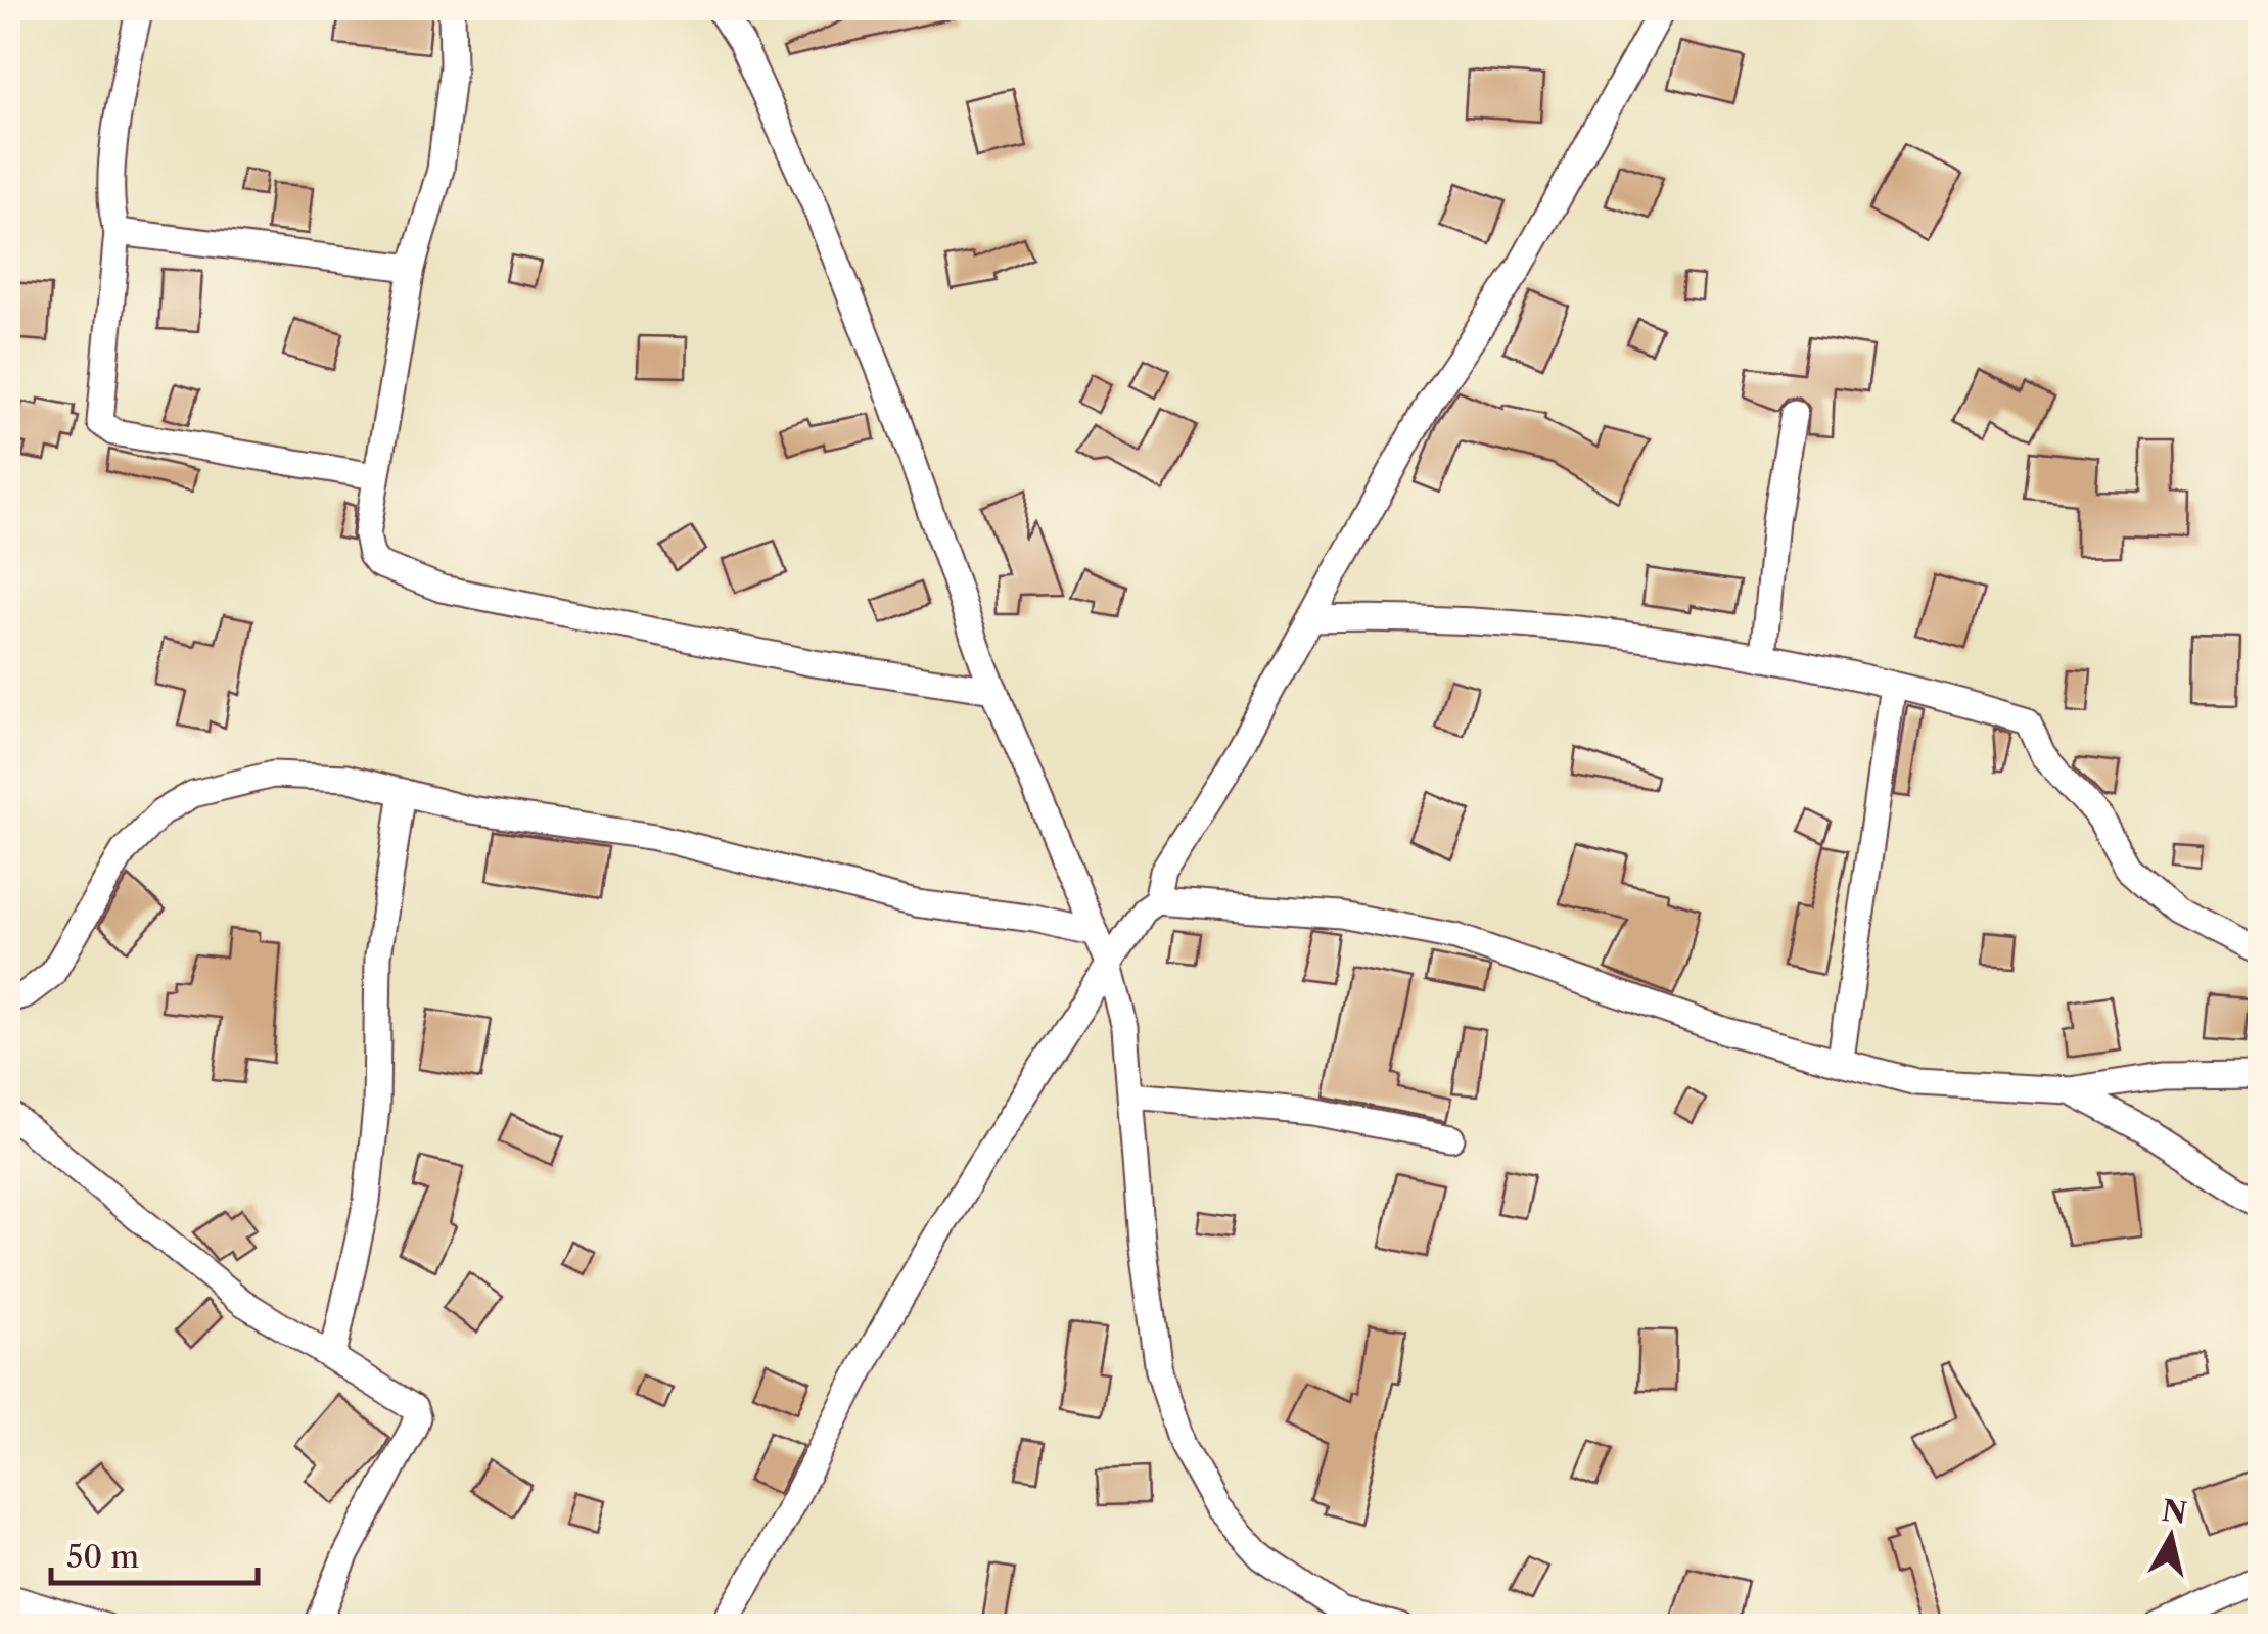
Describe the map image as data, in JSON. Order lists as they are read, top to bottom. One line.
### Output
{"scale_bar":"50 m","north":"top"}
